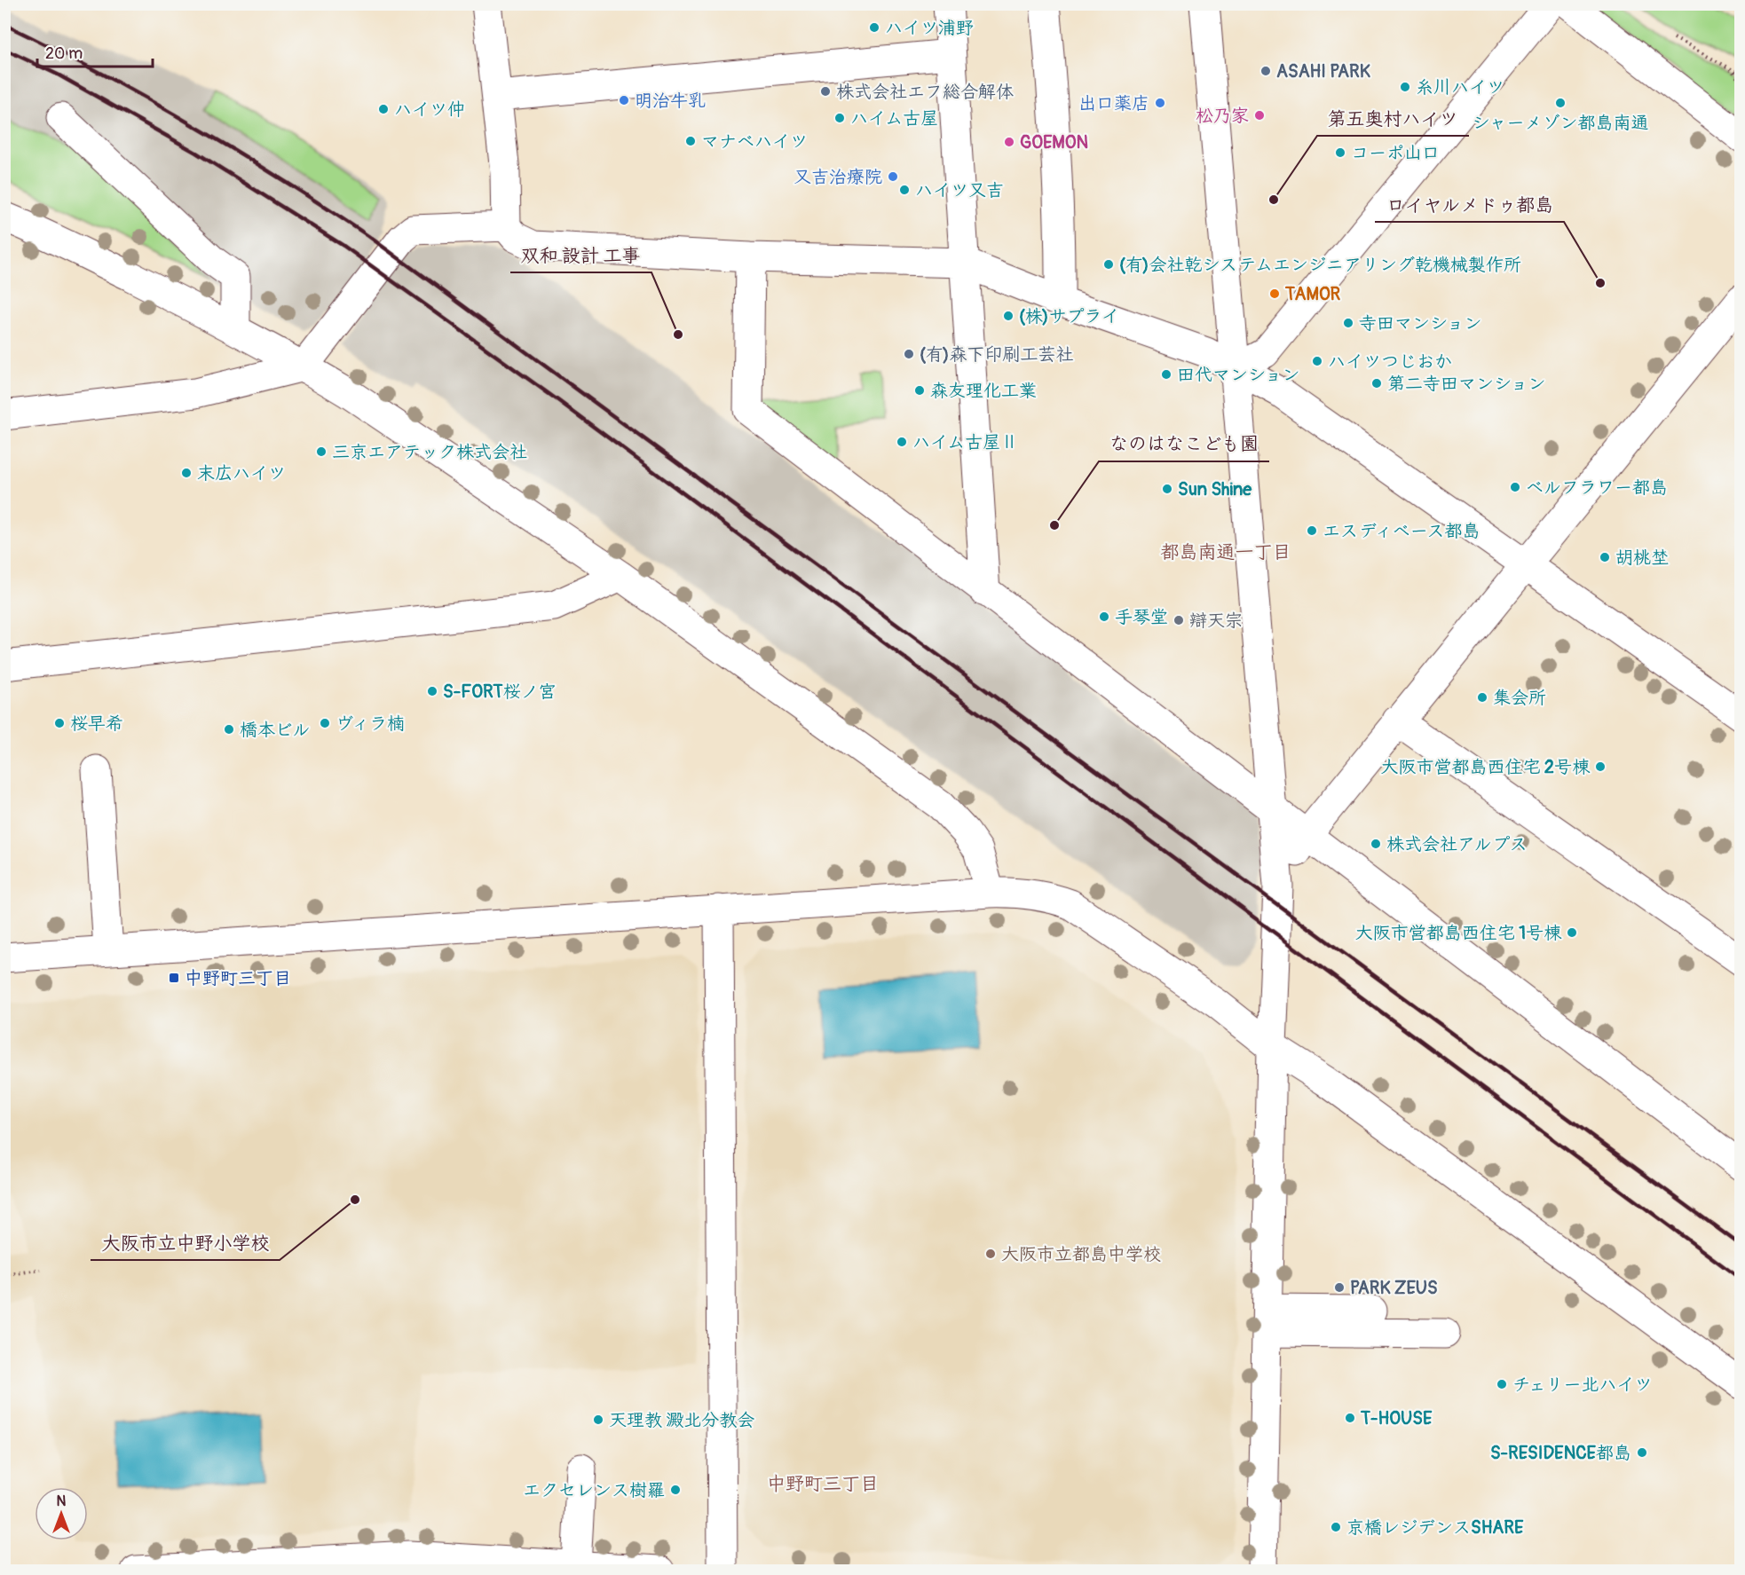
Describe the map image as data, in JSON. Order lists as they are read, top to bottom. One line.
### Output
{"districts":["都島南通一丁目","中野町三丁目"],"places":{"other":["ハイツ浦野","ASAHI PARK","糸川ハイツ","株式会社エフ総合解体","明治牛乳","出口薬店","シャーメゾン都島南通","ハイツ仲","松乃家","ハイム古屋","マナベハイツ","GOEMON","コーポ山口","又吉治療院","ハイツ又吉","第五奥村ハイツ","(有)会社乾システムエンジニアリング乾機械製作所","ロイヤルメドゥ都島","TAMOR","(株)サプライ","寺田マンション","双和 設計 工事","(有)森下印刷工芸社","ハイツつじおか","田代マンション","第二寺田マンション","森友理化工業","ハイム古屋Ⅱ","三京エアテック株式会社","末広ハイツ","ベルフラワー都島","Sun Shine","なのはなこども園","エスディベース都島","胡桃埜","手琴堂","辯天宗","S-FORT桜ノ宮","集会所","桜早希","ヴィラ楠","橋本ビル","大阪市営都島西住宅 2号棟","株式会社アルプス","大阪市営都島西住宅 1号棟","大阪市立中野小学校","大阪市立都島中学校","PARK ZEUS","チェリー北ハイツ","T-HOUSE","天理教 澱北分教会","S-RESIDENCE都島","エクセレンス樹羅","京橋レジデンスSHARE"],"transit":["中野町三丁目"]},"scale_bar":"20 m","north":"top"}
